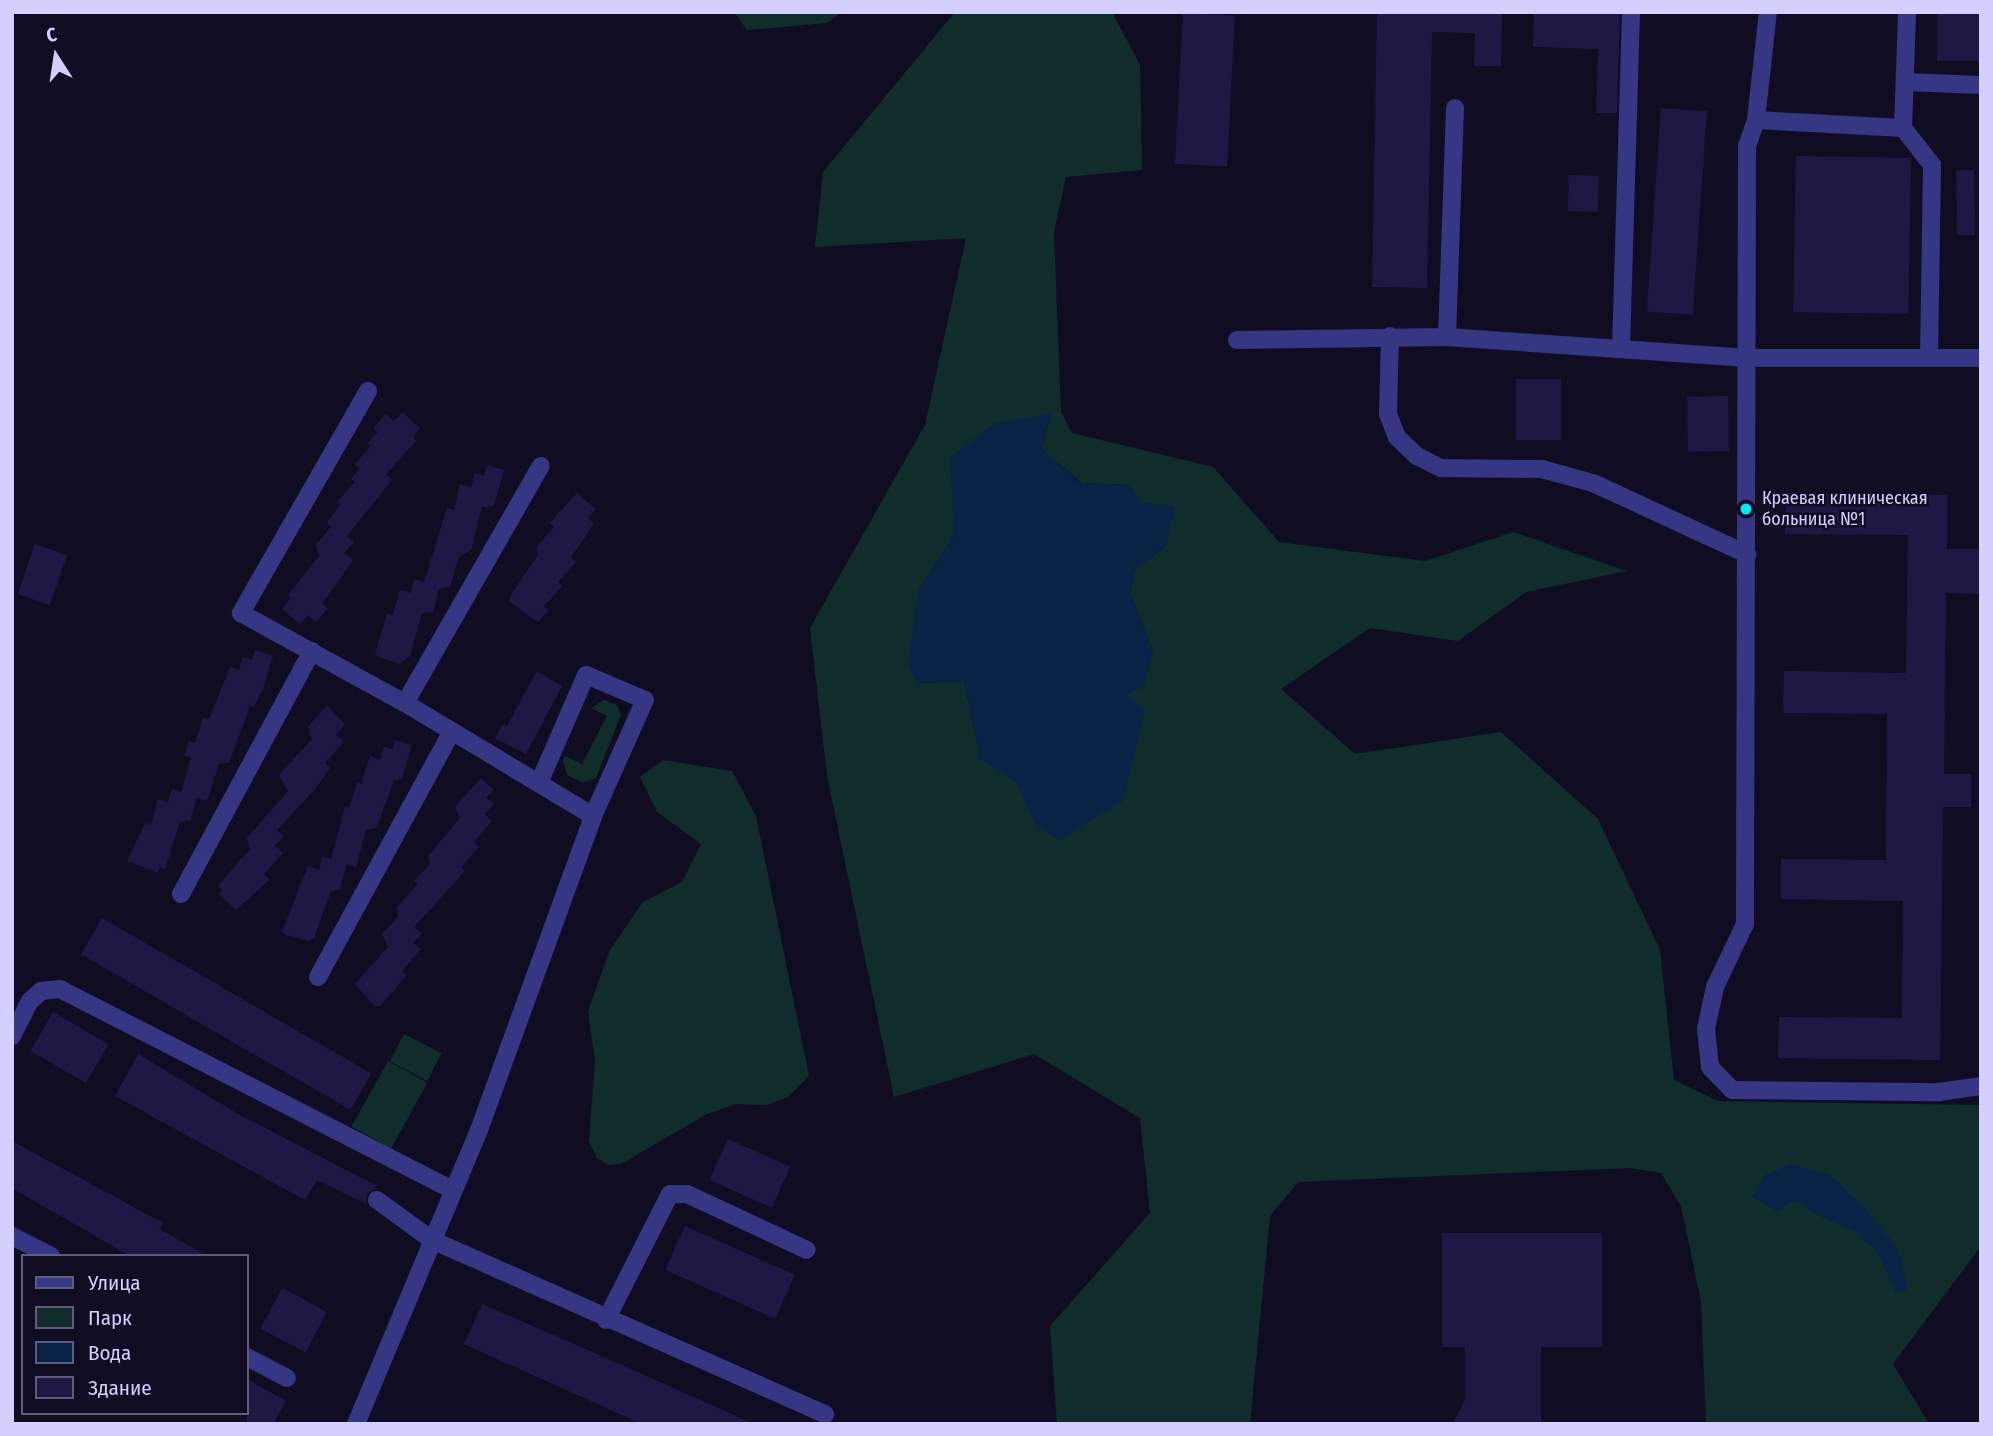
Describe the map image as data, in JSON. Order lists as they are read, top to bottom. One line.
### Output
{"places":["Краевая клиническая больница №1"],"legend":["Улица","Парк","Вода","Здание"],"north":"top"}
